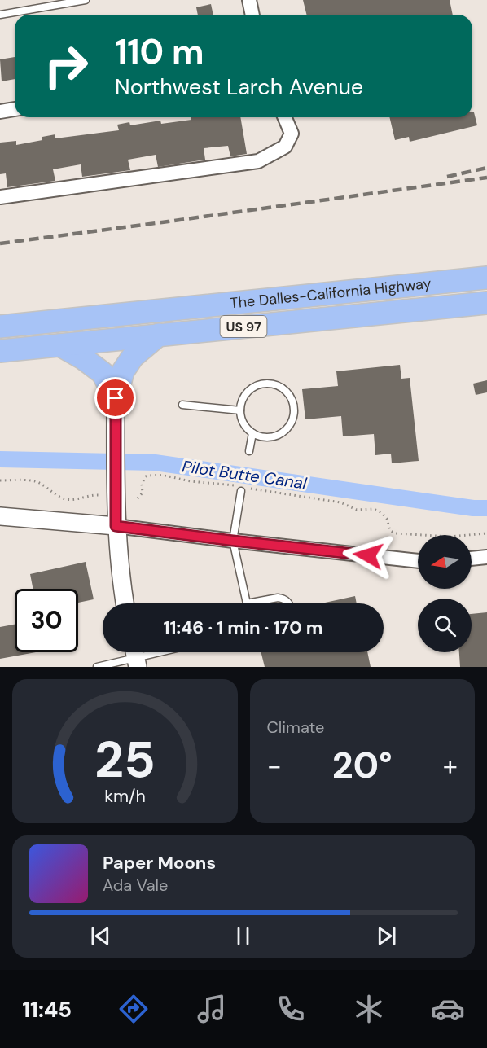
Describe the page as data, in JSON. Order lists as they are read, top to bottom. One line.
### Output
{"streets":{"highway":["The Dalles-California Highway","US 97"]},"water":["Pilot Butte Canal"],"north":"left","page":{"turn":["110 m","Northwest Larch Avenue"],"limit":"30","trip":"11:46 · 1 min · 170 m","tile":"Climate","heat":["−","20°","+"],"song":["Paper Moons","Ada Vale"],"tabs":"11:45","gauge":["25","km/h"]}}
